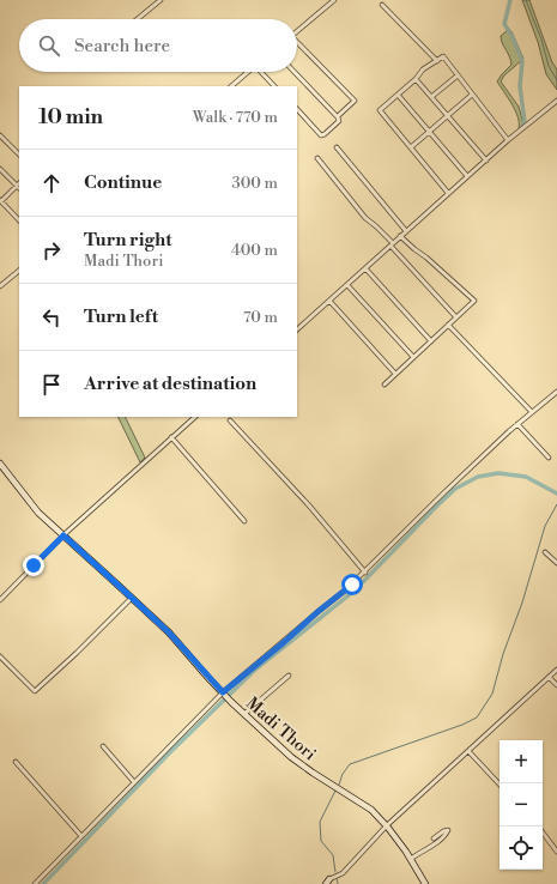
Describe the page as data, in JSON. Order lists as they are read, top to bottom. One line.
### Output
{"streets":{"main road":["Madi Thori"]},"page":{"search":"Search here","heading":["10 min","Walk · 770 m"],"list":[["Continue","300 m"],["Turn right","Madi Thori","400 m"],["Turn left","70 m"],"Arrive at destination"],"map_buttons":["+","−"]}}
